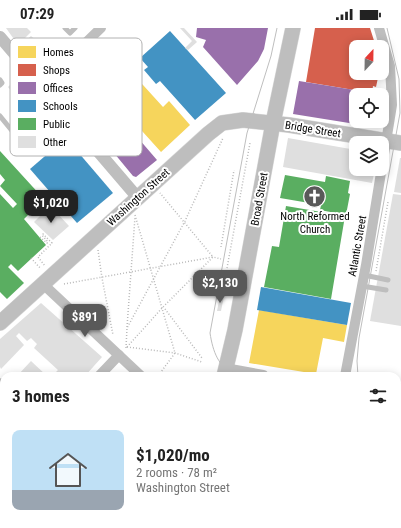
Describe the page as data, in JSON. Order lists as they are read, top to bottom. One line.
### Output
{"streets":{"main road":["Bridge Street","Washington Street","Broad Street"],"street":["Atlantic Street"]},"crossings":[["Bridge Street","Washington Street"],["Bridge Street","Broad Street"],["Bridge Street","Atlantic Street"],["Washington Street","Broad Street"]],"places":{"church":["North Reformed Church"]},"legend":["Homes","Shops","Offices","Schools","Public","Other"],"north":"top","page":{"status":"07:29","price":["$1,020","$2,130","$891"],"heading":"3 homes","list":[{"name":"$1,020/mo","note":"2 rooms · 78 m² · Washington Street"}]}}
